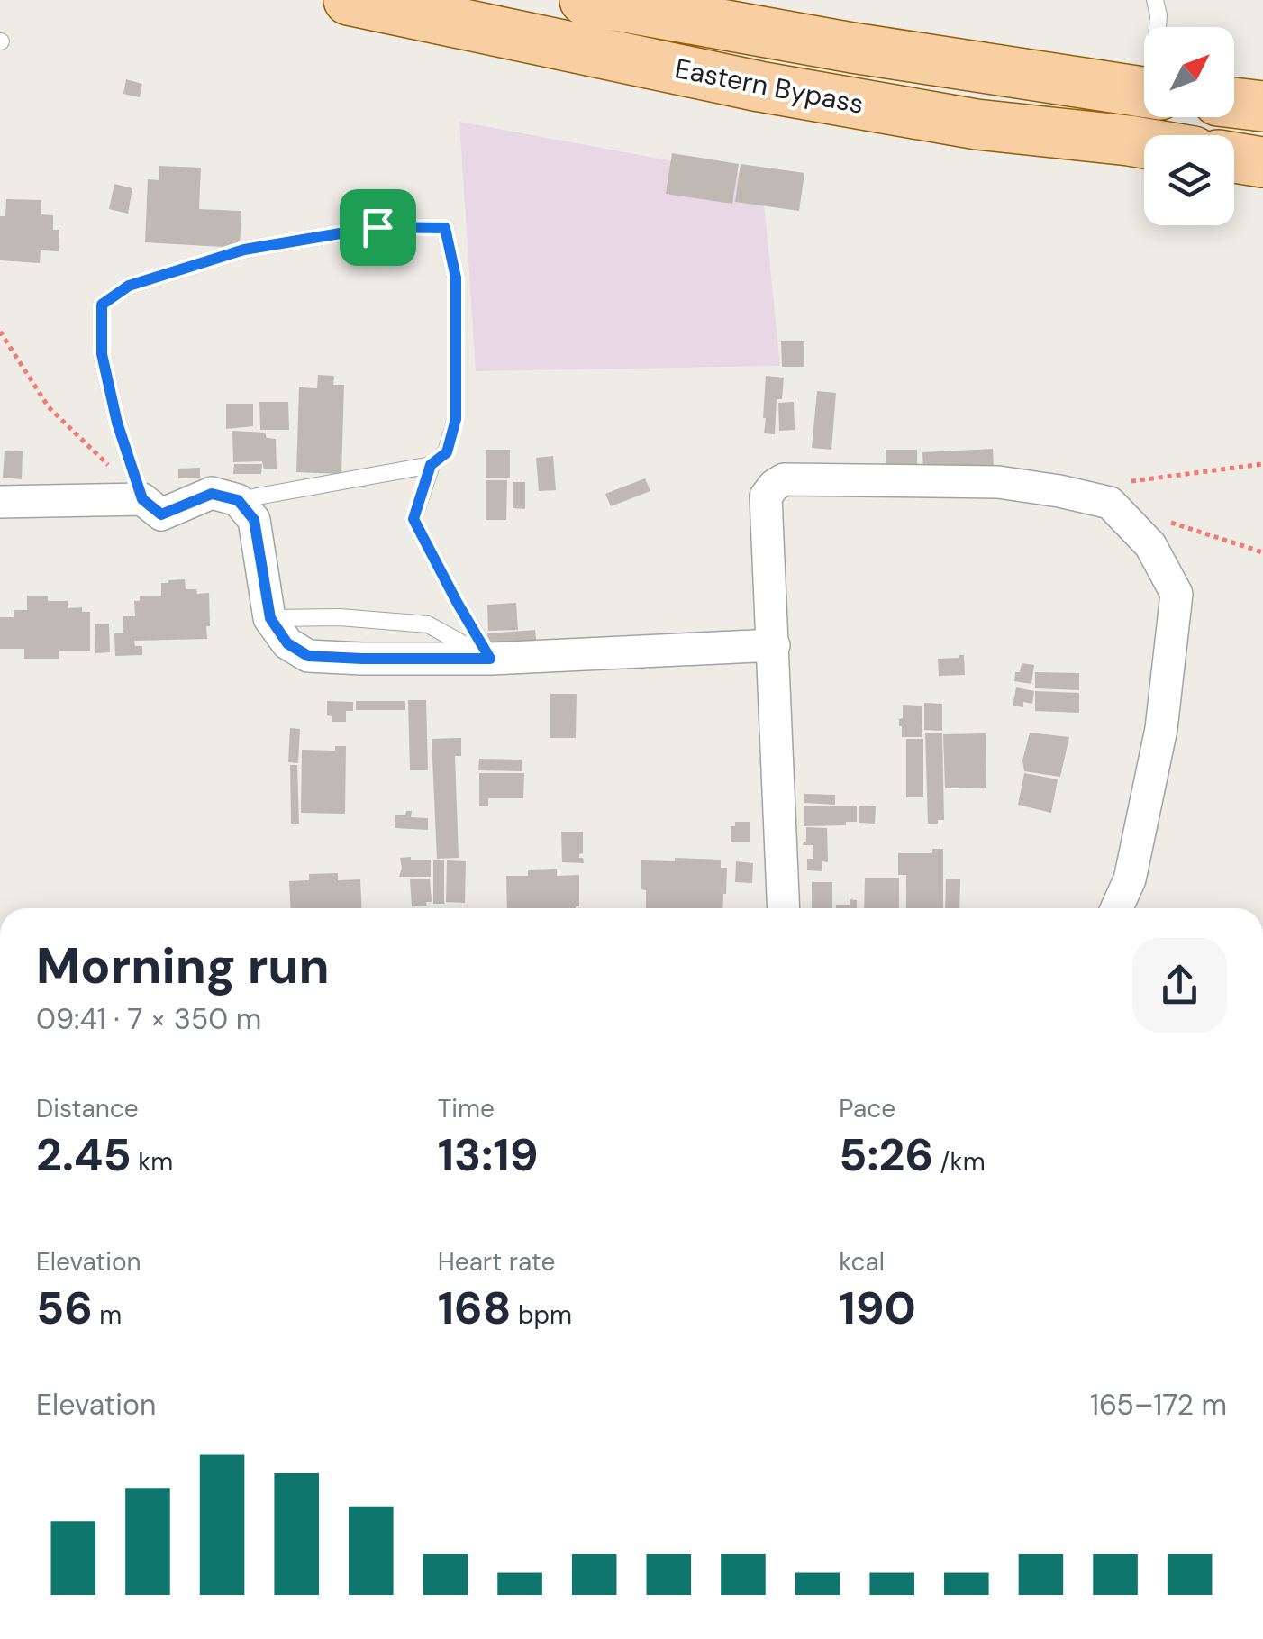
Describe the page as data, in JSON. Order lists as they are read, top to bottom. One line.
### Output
{"streets":{"main road":["Eastern Bypass"]},"north":"top right","page":{"heading":["Morning run","09:41 · 7 × 350 m"],"stats":[["Distance","2.45 km"],["Time","13:19"],["Pace","5:26 /km"],["Elevation","56 m"],["Heart rate","168 bpm"],["kcal","190"]],"chart":["Elevation","165–172 m"]}}
